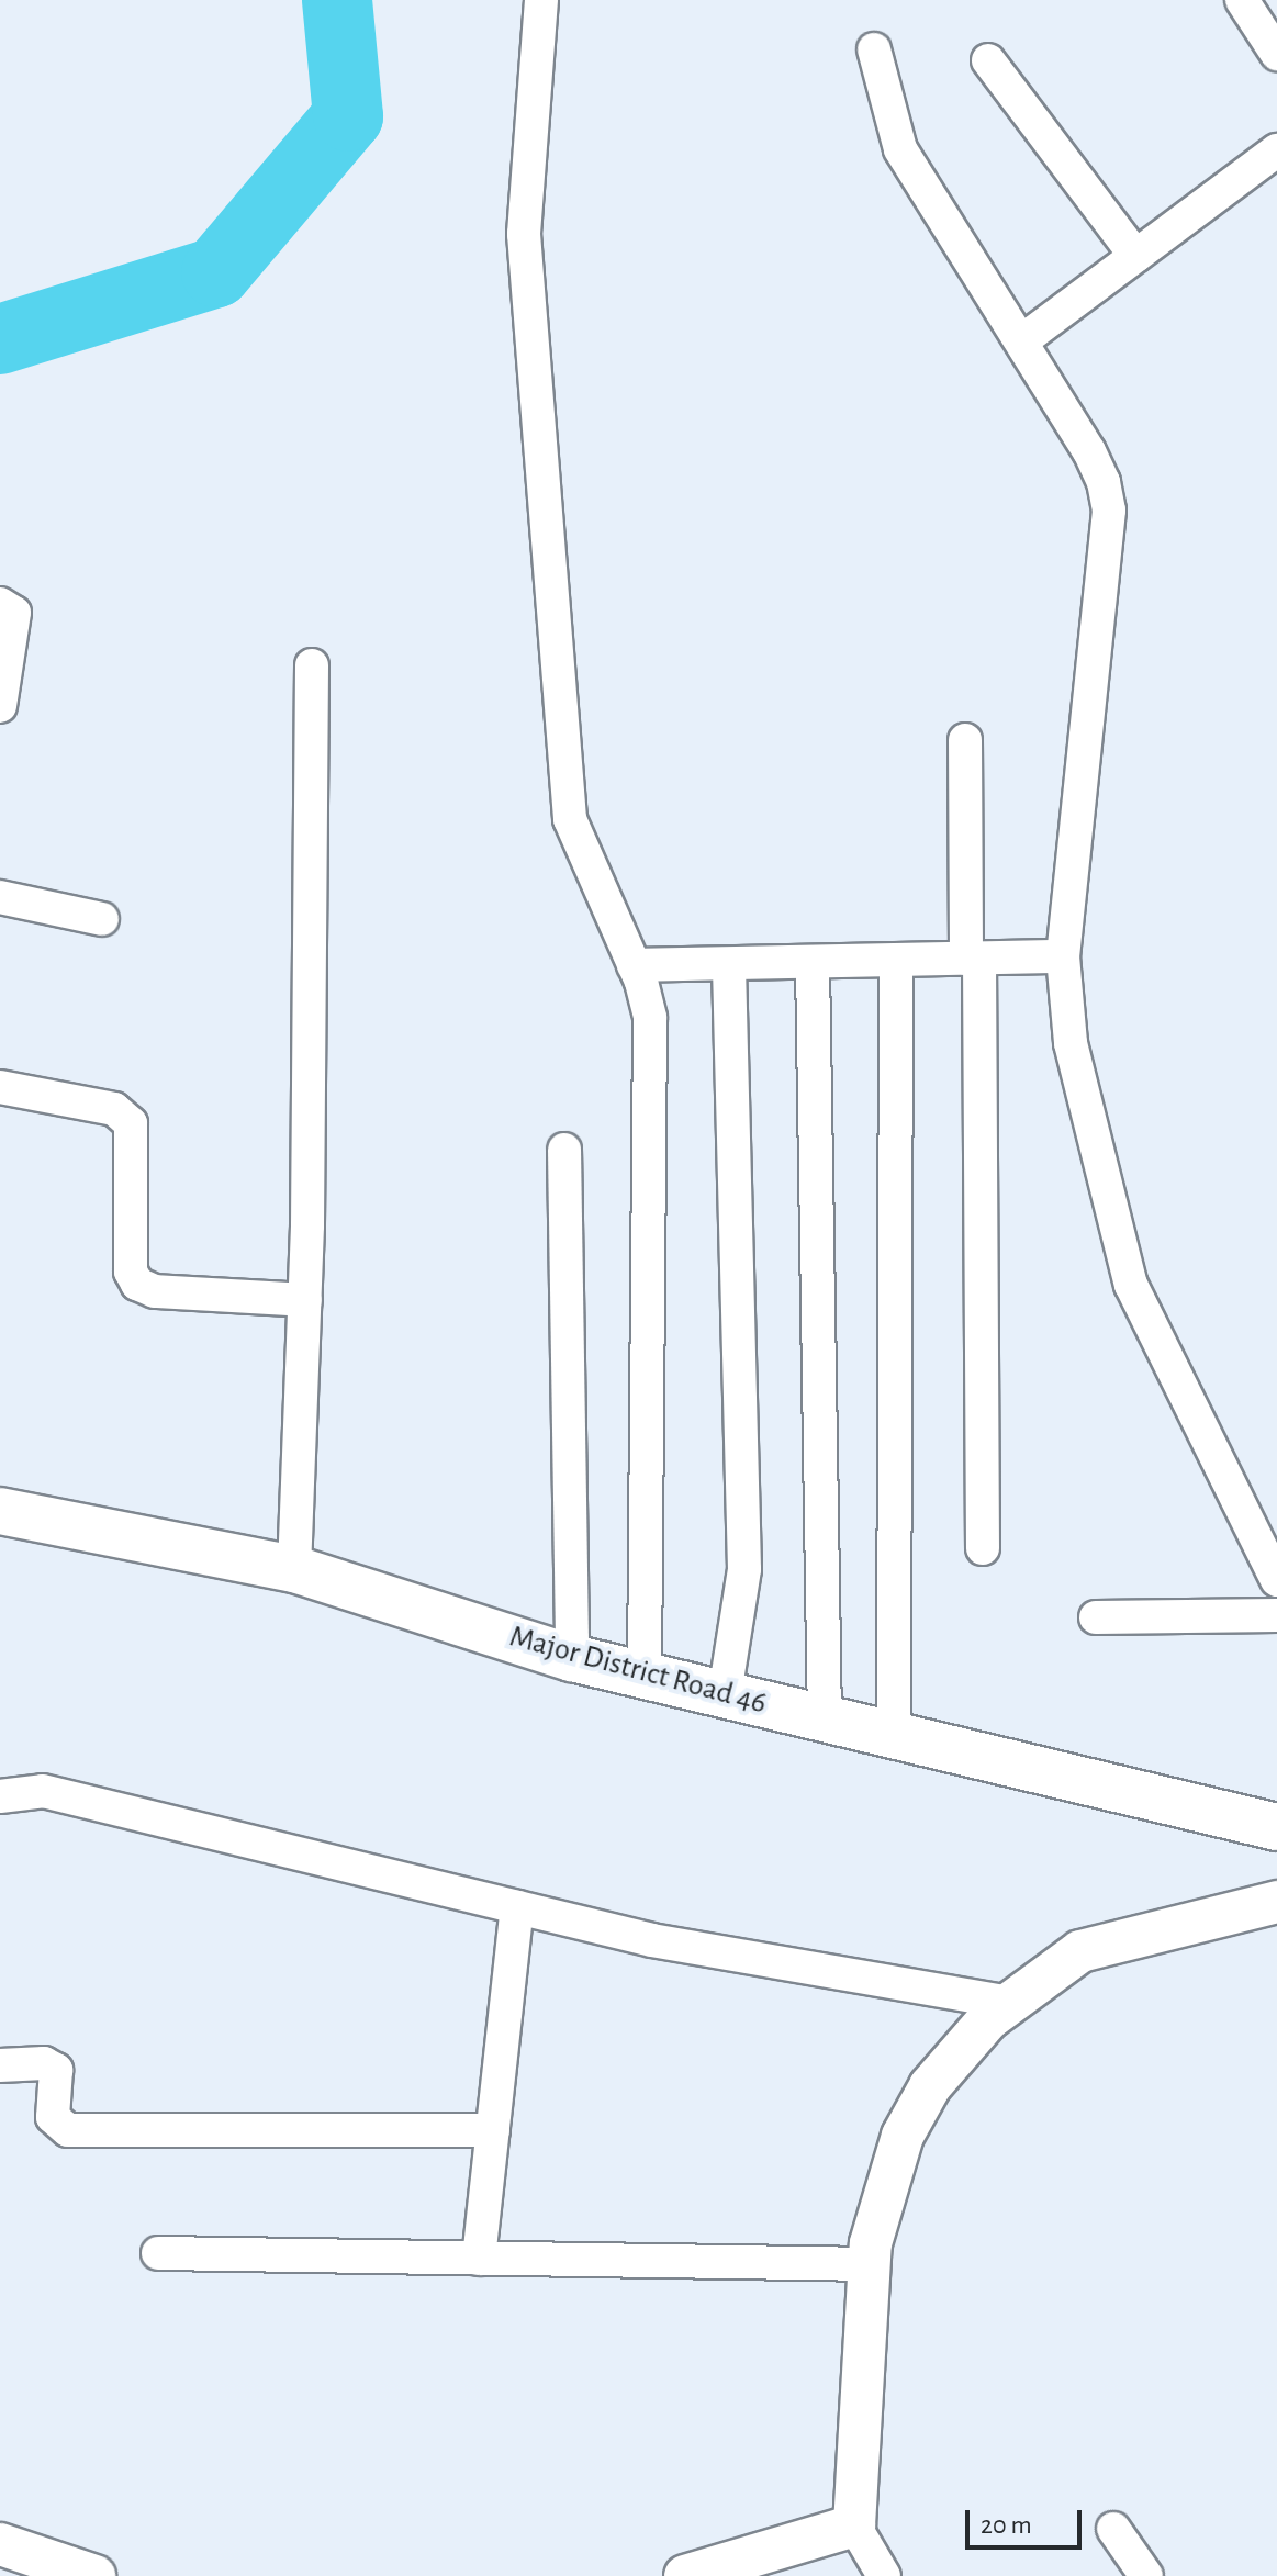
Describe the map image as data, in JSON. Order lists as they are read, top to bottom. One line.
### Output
{"streets":{"main road":["Major District Road 46"]},"scale_bar":"20 m"}
